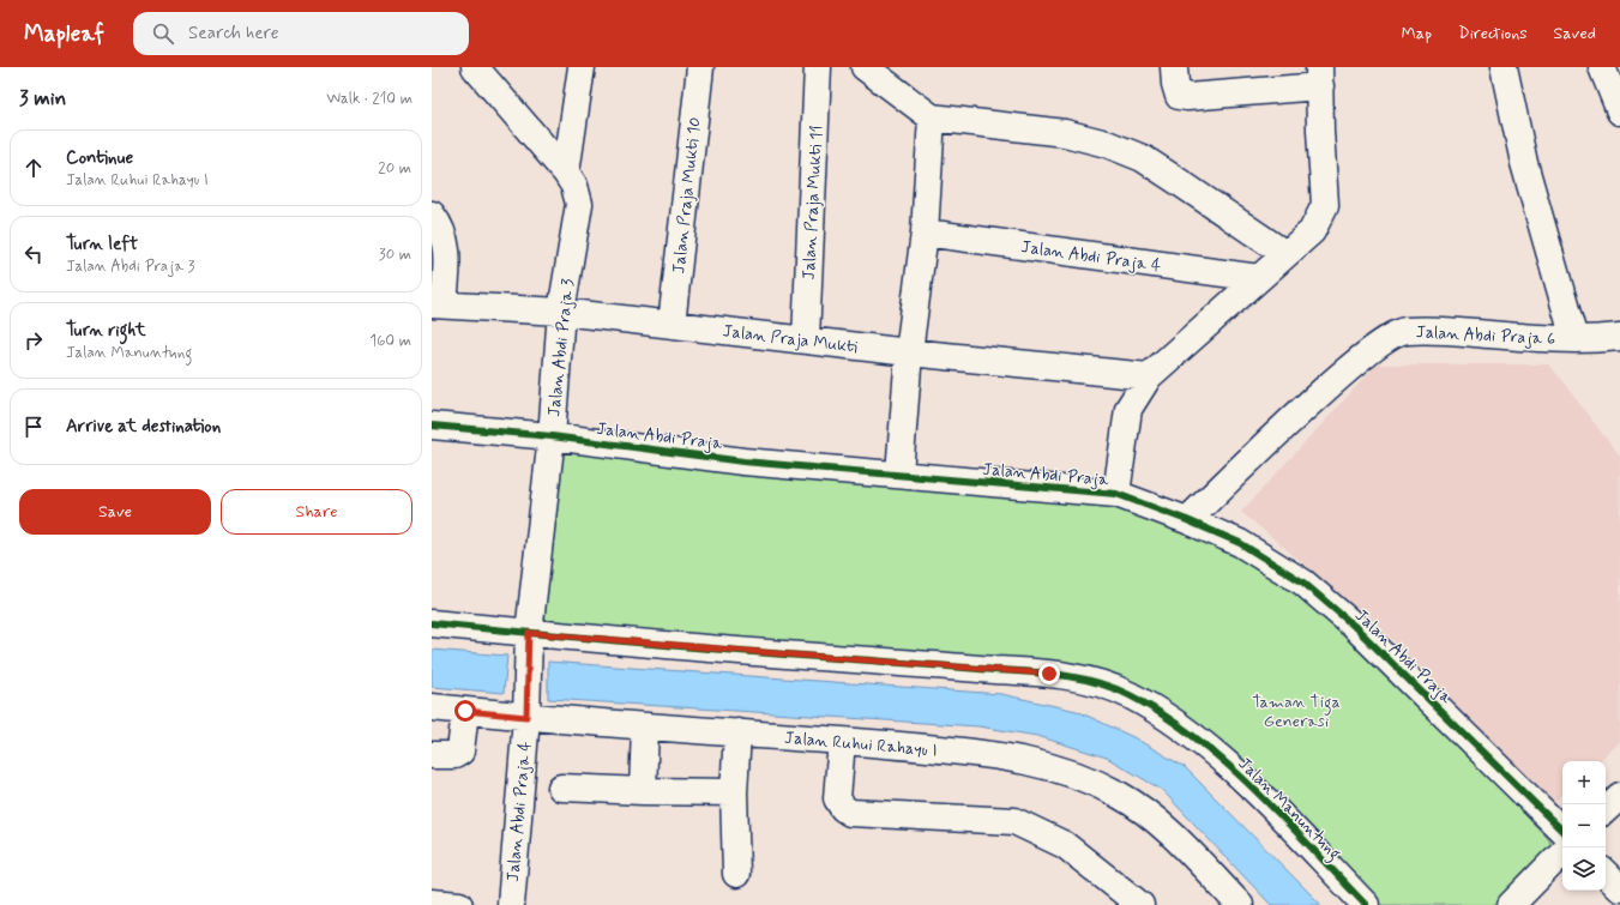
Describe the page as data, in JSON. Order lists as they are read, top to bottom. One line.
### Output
{"streets":{"street":["Jalan Praja Mukti 10","Jalan Praja Mukti 11","Jalan Abdi Praja 4","Jalan Abdi Praja 6","Jalan Praja Mukti","Jalan Abdi Praja 3","Jalan Abdi Praja","Jalan Ruhui Rahayu I","Jalan Manuntung"]},"crossings":[["Jalan Praja Mukti 10","Jalan Praja Mukti"],["Jalan Praja Mukti 11","Jalan Praja Mukti"],["Jalan Abdi Praja 4","Jalan Abdi Praja 3"],["Jalan Abdi Praja 4","Jalan Ruhui Rahayu I"],["Jalan Abdi Praja 6","Jalan Abdi Praja"],["Jalan Praja Mukti","Jalan Abdi Praja 3"],["Jalan Abdi Praja 3","Jalan Abdi Praja"],["Jalan Abdi Praja 3","Jalan Ruhui Rahayu I"],["Jalan Abdi Praja 3","Jalan Manuntung"]],"parks":["Taman Tiga Generasi"],"page":{"header":"Mapleaf","search":"Search here","nav":["Map","Directions","Saved"],"heading":["3 min","Walk · 210 m"],"list":[["Continue","Jalan Ruhui Rahayu I","20 m"],["Turn left","Jalan Abdi Praja 3","30 m"],["Turn right","Jalan Manuntung","160 m"],"Arrive at destination"],"buttons":["Save","Share"],"map_buttons":["+","−"]}}
